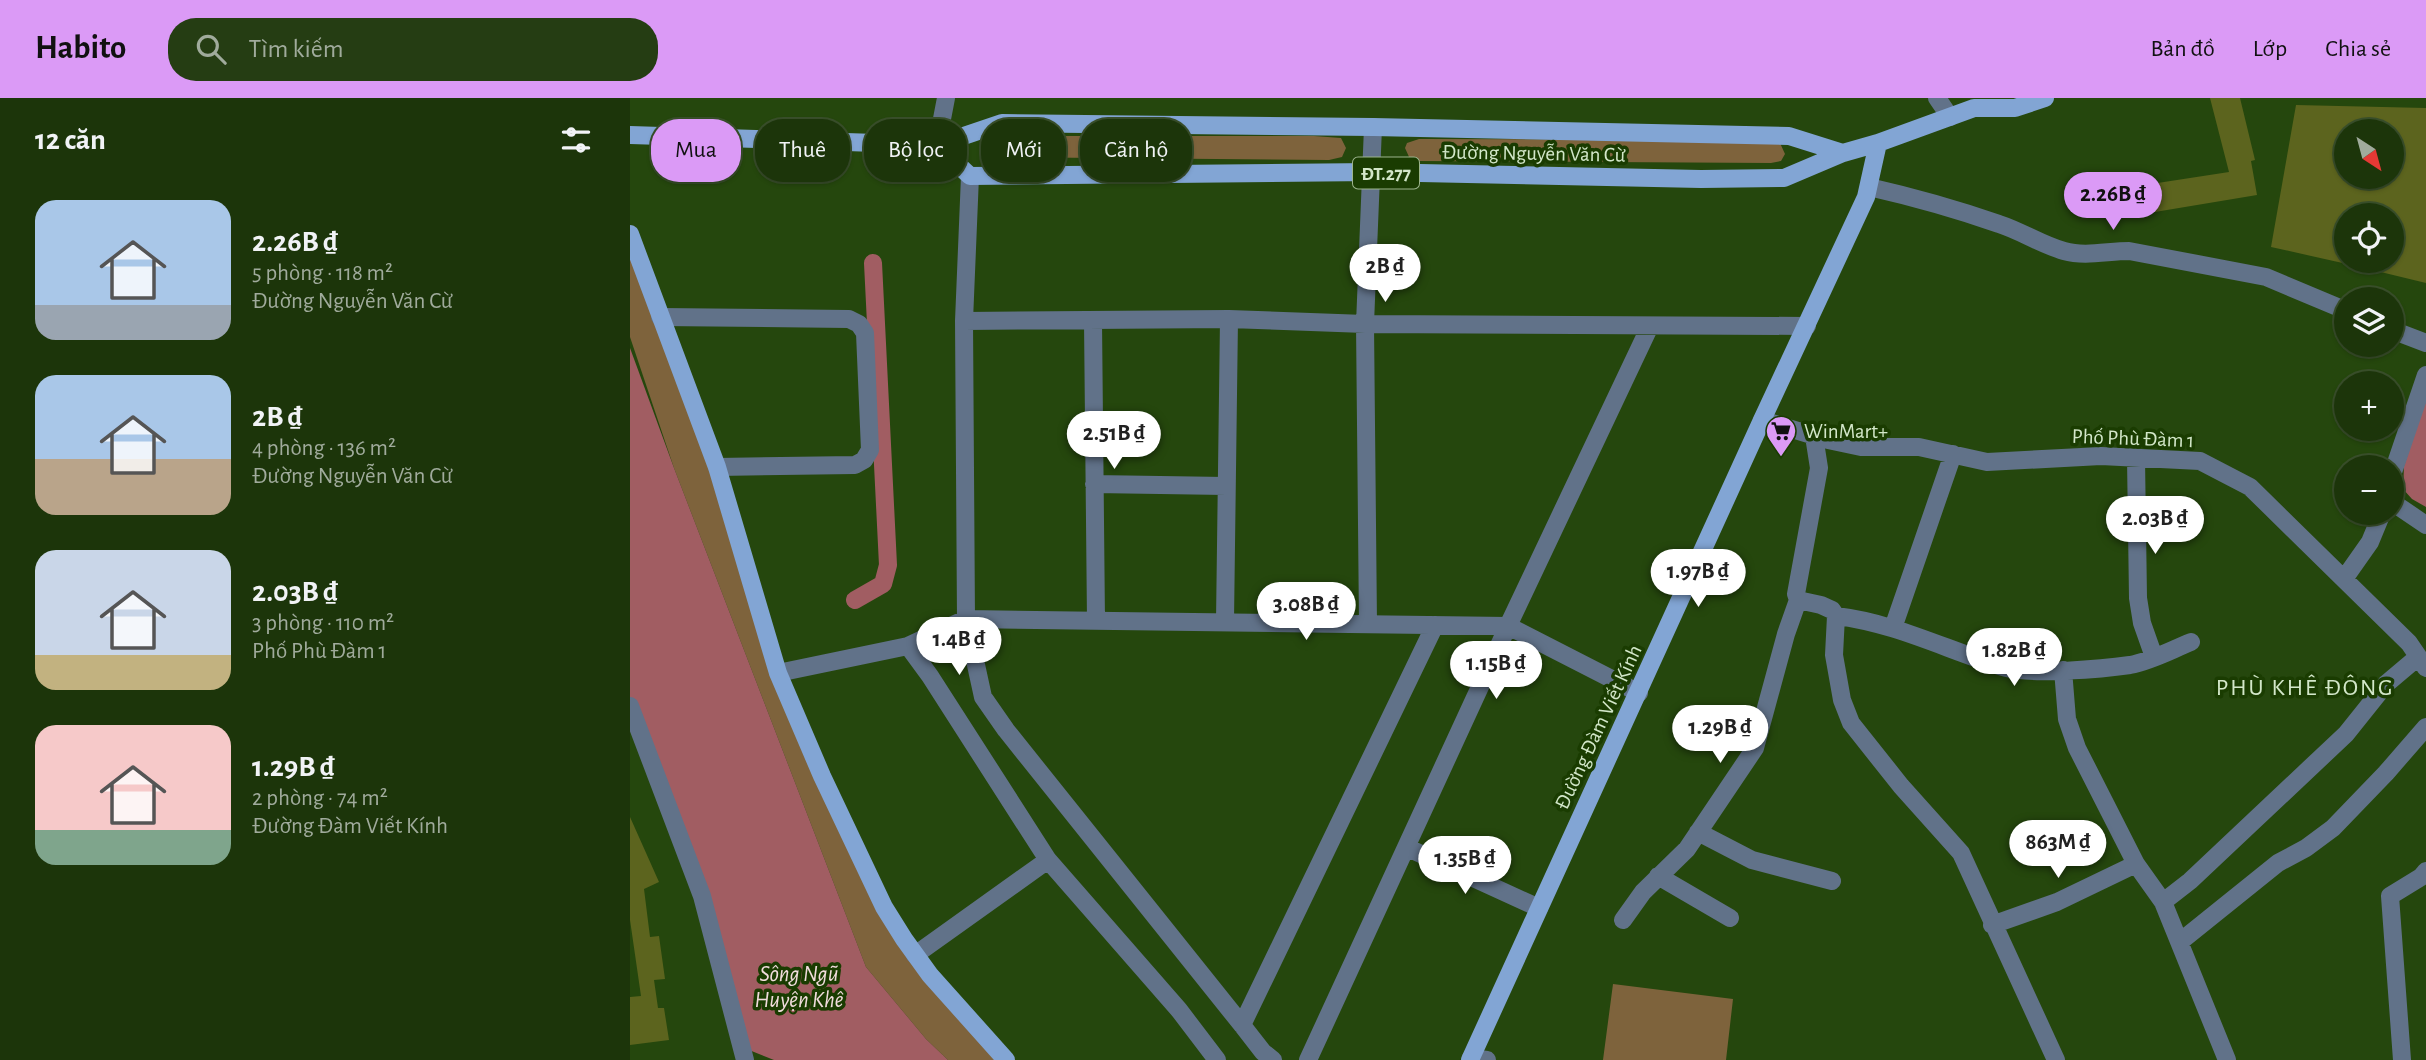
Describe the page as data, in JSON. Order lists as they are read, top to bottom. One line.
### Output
{"streets":{"main road":["Đường Nguyễn Văn Cừ","ĐT.277","Đường Đàm Viết Kính"],"street":["Phố Phù Đàm 1"]},"crossings":[["Đường Nguyễn Văn Cừ","Đường Đàm Viết Kính"],["Phố Phù Đàm 1","Đường Đàm Viết Kính"]],"districts":["PHÙ KHÊ ĐÔNG"],"water":["Sông Ngũ Huyện Khê"],"places":{"supermarket":["WinMart+"]},"north":"bottom right","page":{"header":"Habito","search":"Tìm kiếm","nav":["Bản đồ","Lớp","Chia sẻ"],"heading":"12 căn","map_buttons":["+","−"],"chip":["Mua","Thuê","Bộ lọc","Mới","Căn hộ"],"price":["2.26B ₫","2B ₫","2.51B ₫","2.03B ₫","1.97B ₫","3.08B ₫","1.4B ₫","1.82B ₫","1.15B ₫","1.29B ₫","863M ₫","1.35B ₫"],"list":[{"name":"2.26B ₫","note":"5 phòng · 118 m² · Đường Nguyễn Văn Cừ"},{"name":"2B ₫","note":"4 phòng · 136 m² · Đường Nguyễn Văn Cừ"},{"name":"2.03B ₫","note":"3 phòng · 110 m² · Phố Phù Đàm 1"},{"name":"1.29B ₫","note":"2 phòng · 74 m² · Đường Đàm Viết Kính"}]}}
